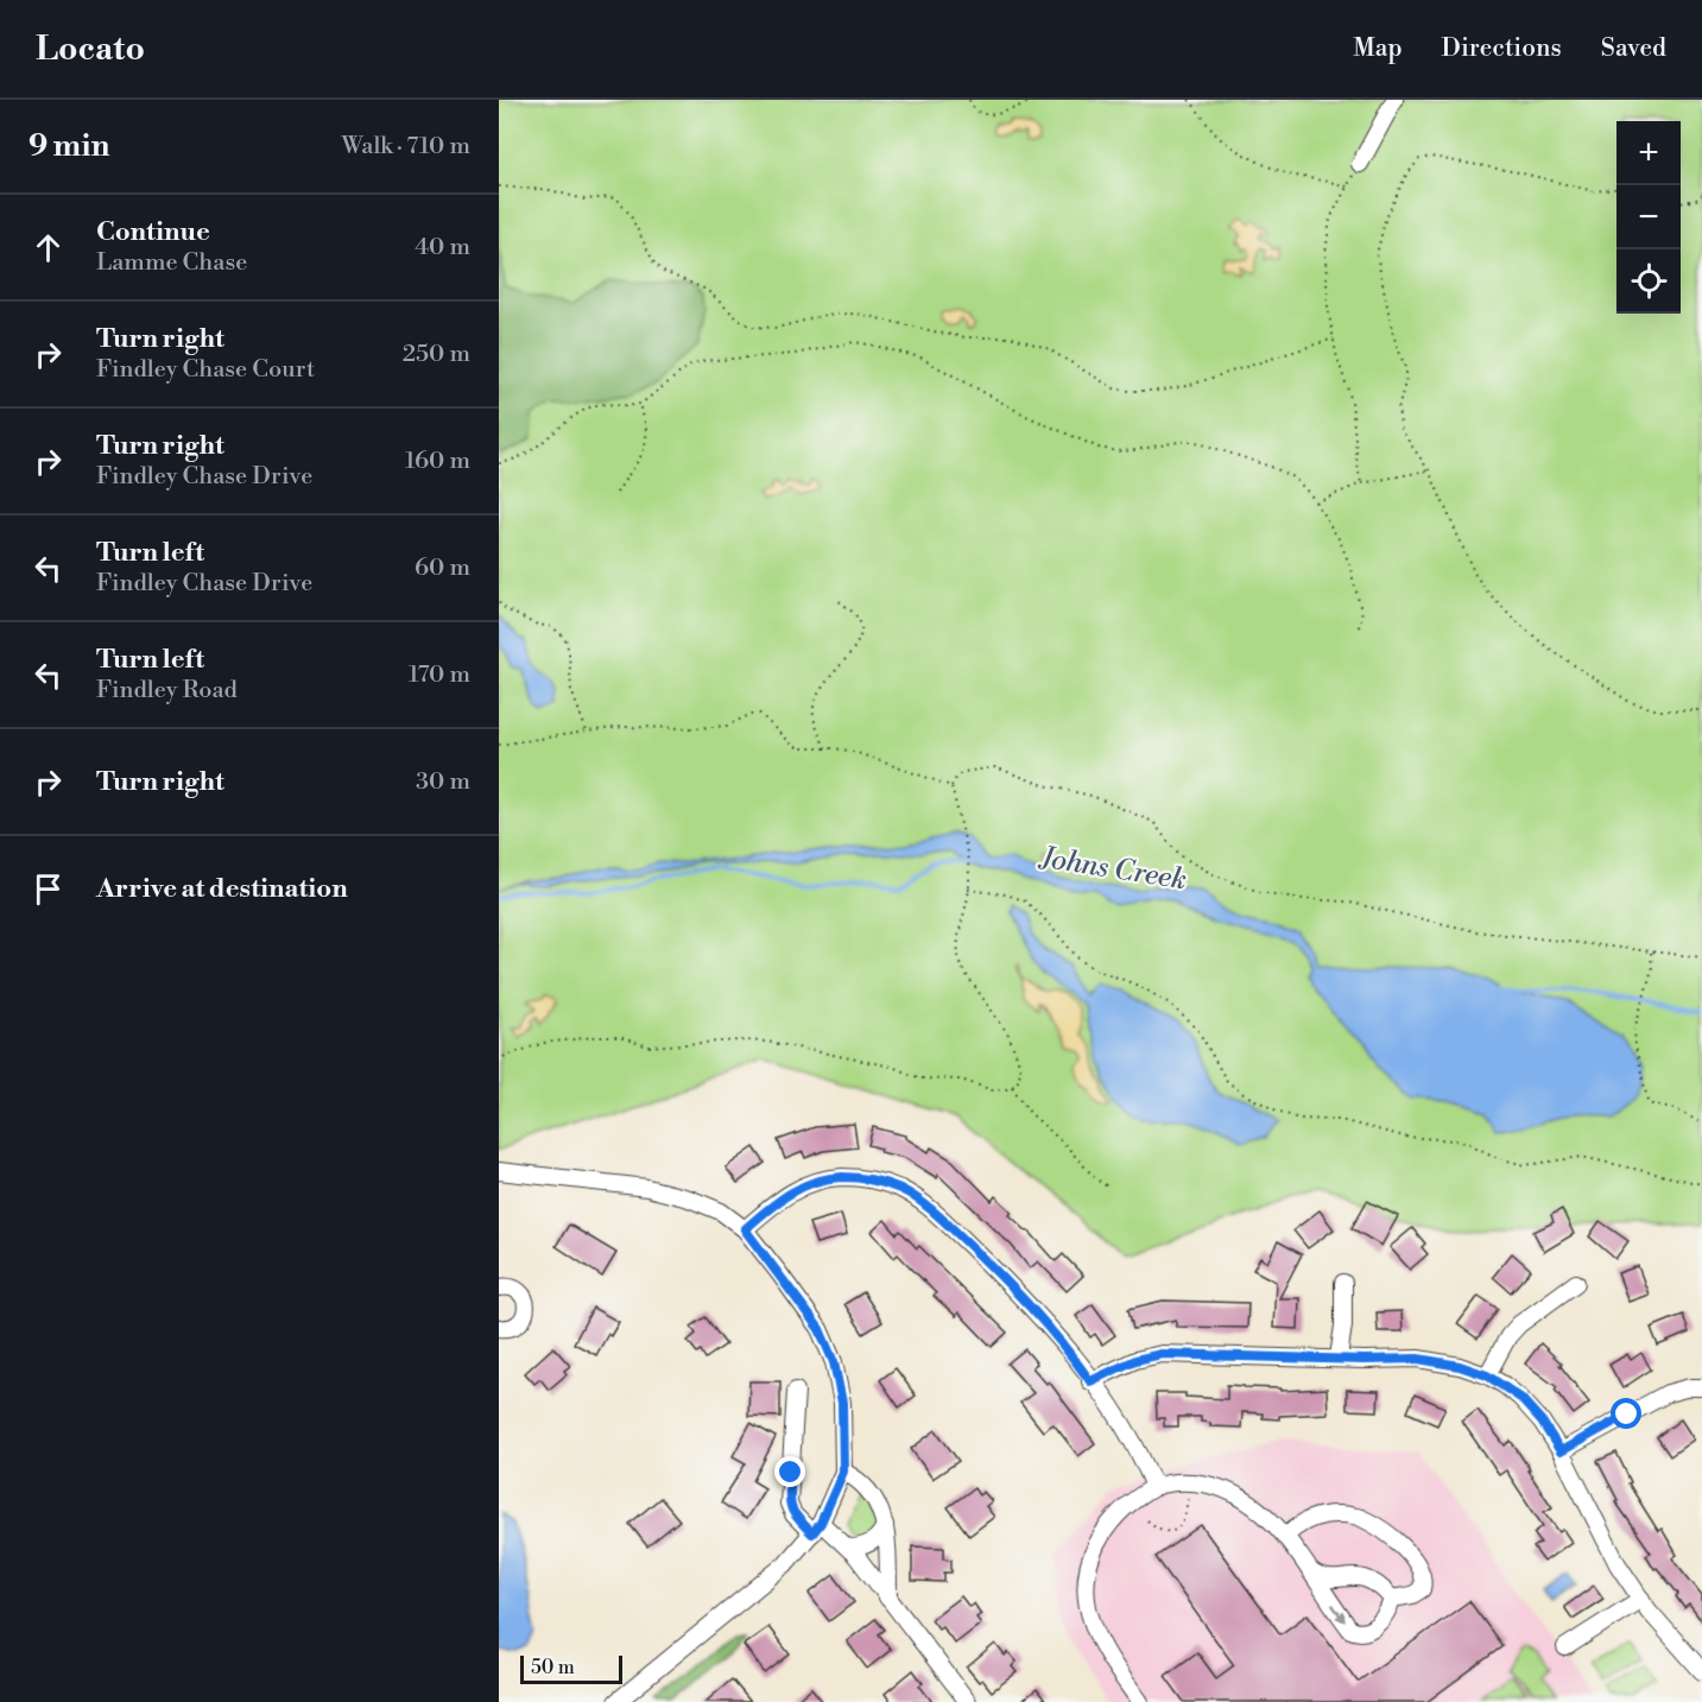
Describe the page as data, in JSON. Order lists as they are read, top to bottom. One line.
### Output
{"water":["Johns Creek"],"scale_bar":"50 m","page":{"header":"Locato","nav":["Map","Directions","Saved"],"heading":["9 min","Walk · 710 m"],"map_buttons":["+","−"],"list":[["Continue","Lamme Chase","40 m"],["Turn right","Findley Chase Court","250 m"],["Turn right","Findley Chase Drive","160 m"],["Turn left","Findley Chase Drive","60 m"],["Turn left","Findley Road","170 m"],["Turn right","30 m"],"Arrive at destination"],"scale":"50 m"}}
